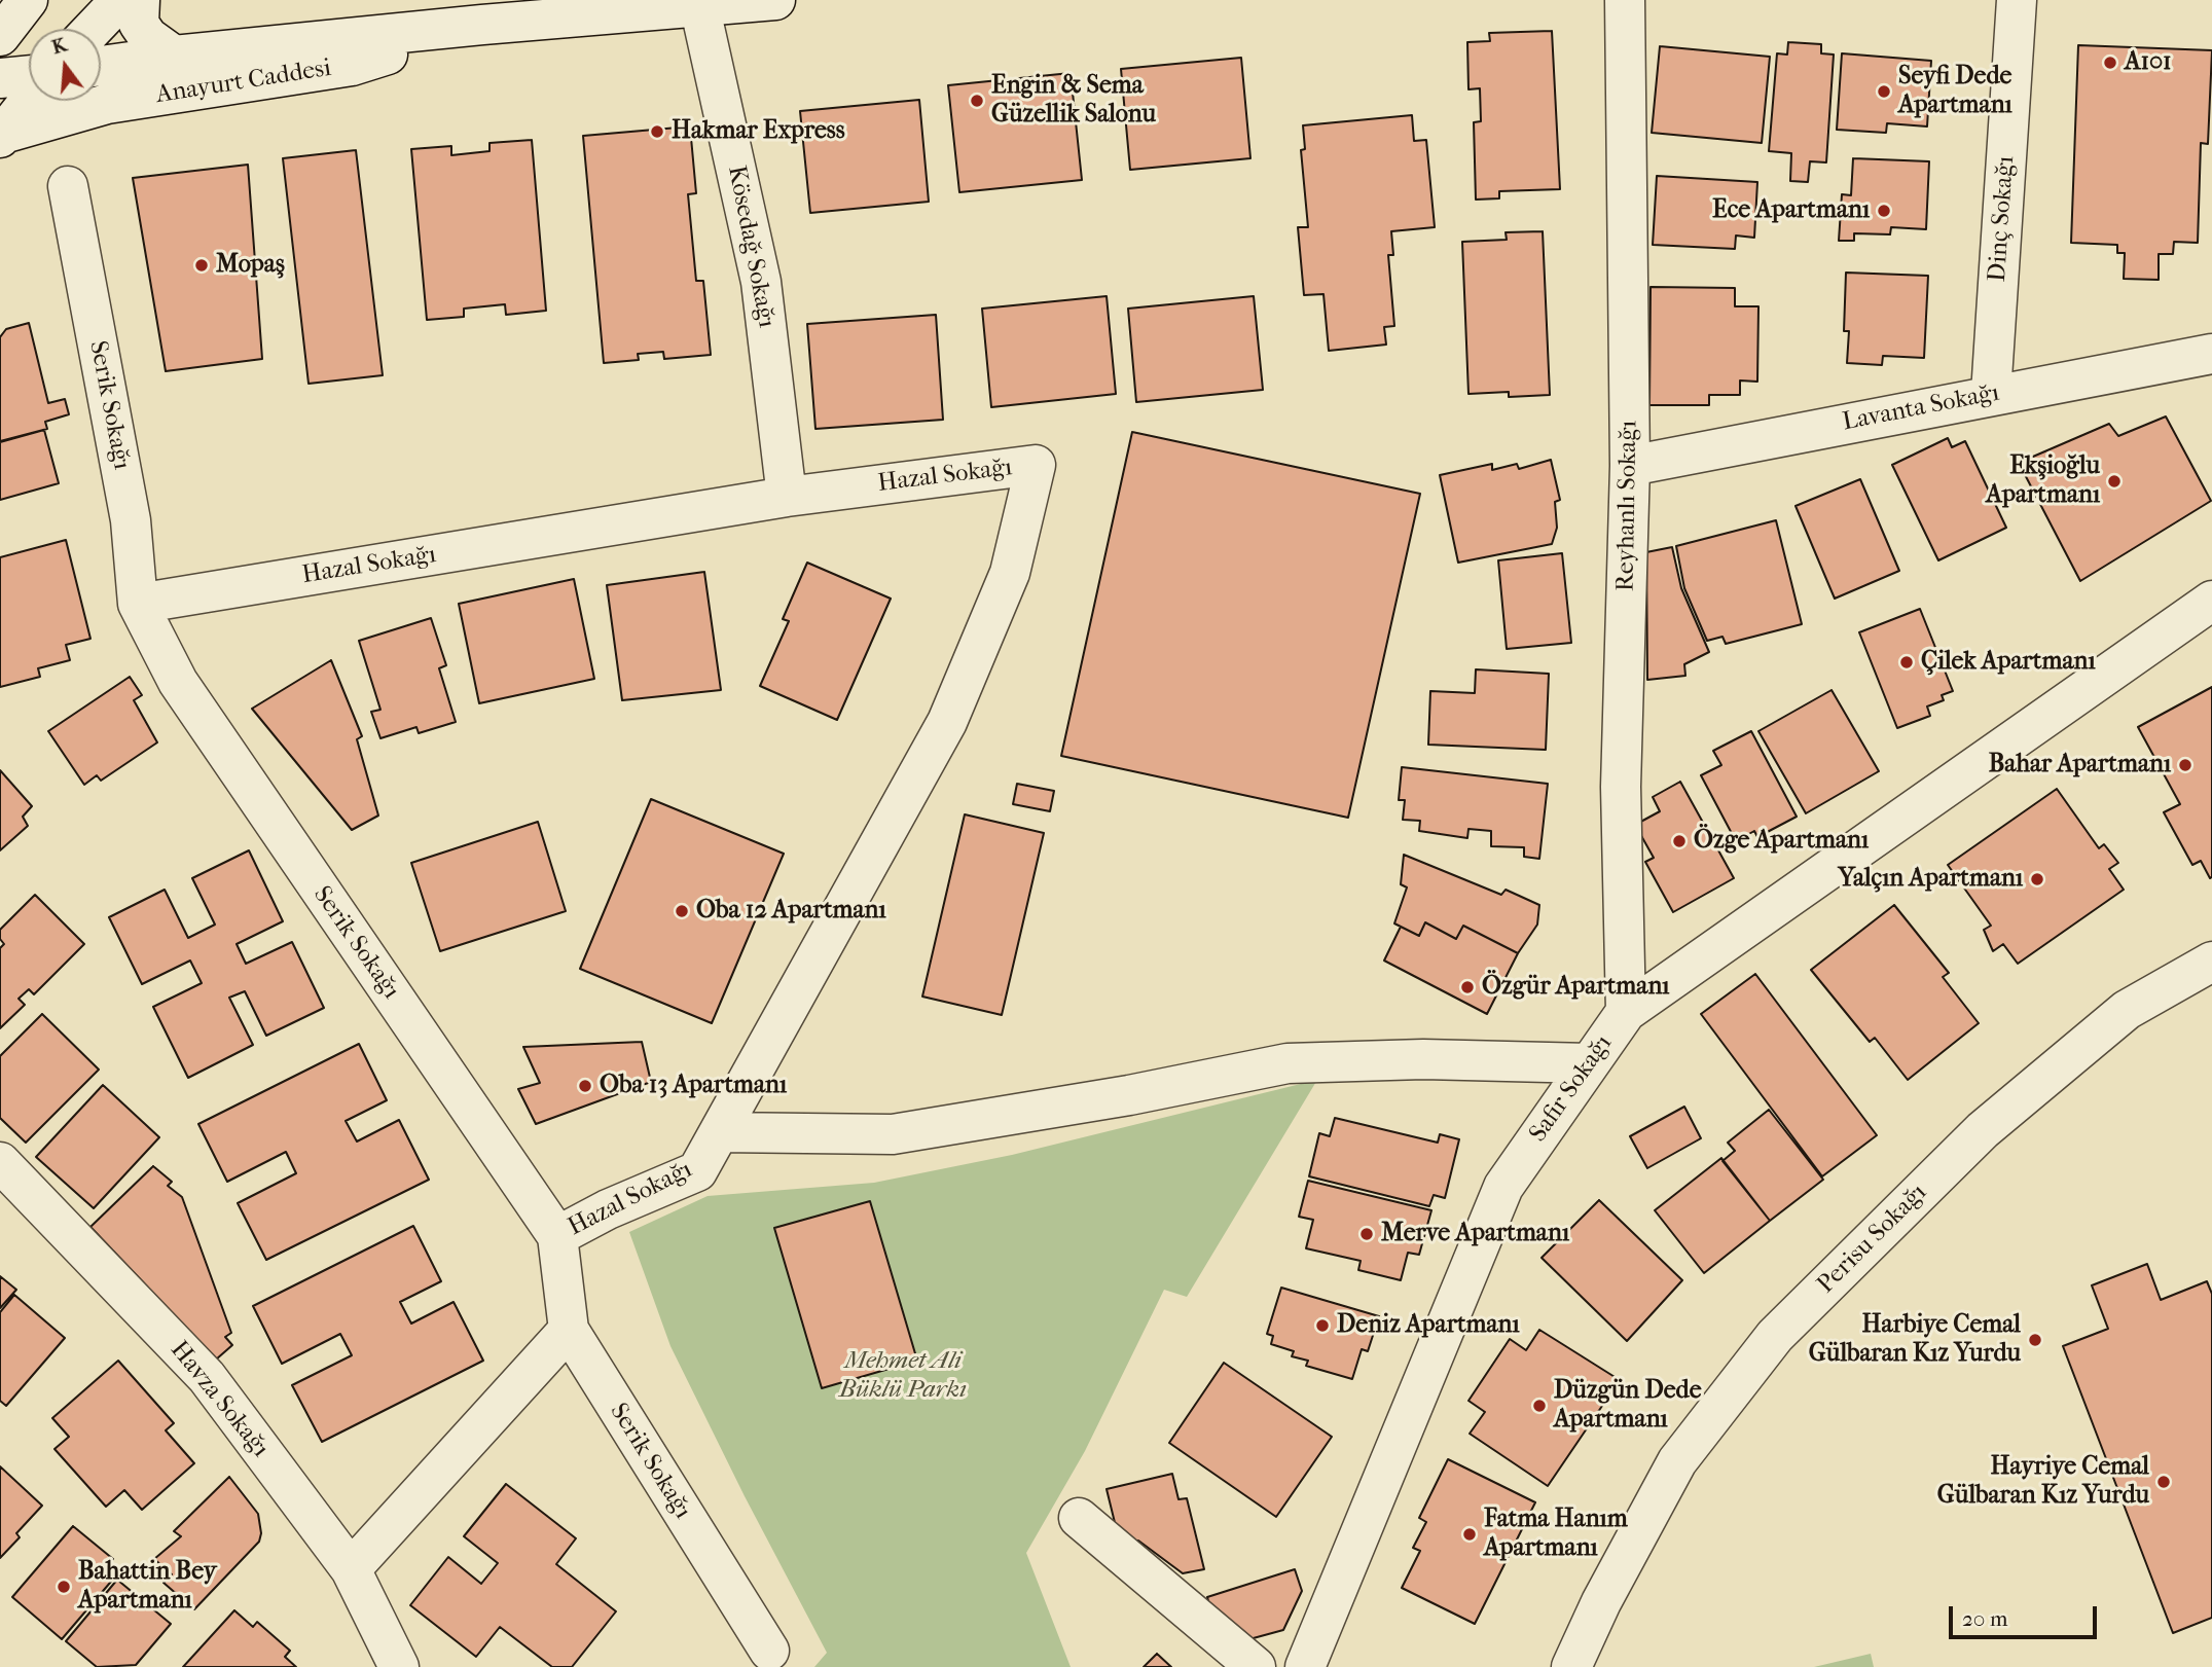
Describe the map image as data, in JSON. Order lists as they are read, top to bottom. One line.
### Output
{"streets":{"street":["Anayurt Caddesi","Dinç Sokağı","Kösedağ Sokağı","Serik Sokağı","Lavanta Sokağı","Hazal Sokağı","Reyhanlı Sokağı","Safir Sokağı","Perisu Sokağı","Havza Sokağı"]},"crossings":[["Anayurt Caddesi","Kösedağ Sokağı"],["Dinç Sokağı","Lavanta Sokağı"],["Kösedağ Sokağı","Hazal Sokağı"],["Serik Sokağı","Hazal Sokağı"],["Lavanta Sokağı","Reyhanlı Sokağı"],["Reyhanlı Sokağı","Safir Sokağı"]],"parks":["Mehmet Ali Büklü Parkı"],"places":["A101","Seyfi Dede Apartmanı","Engin & Sema Güzellik Salonu","Hakmar Express","Ece Apartmanı","Mopaş","Ekşioğlu Apartmanı","Çilek Apartmanı","Bahar Apartmanı","Özge Apartmanı","Yalçın Apartmanı","Oba 12 Apartmanı","Özgür Apartmanı","Oba 13 Apartmanı","Merve Apartmanı","Deniz Apartmanı","Harbiye Cemal Gülbaran Kız Yurdu","Düzgün Dede Apartmanı","Hayriye Cemal Gülbaran Kız Yurdu","Fatma Hanım Apartmanı","Bahattin Bey Apartmanı"],"scale_bar":"20 m","north":"top"}
